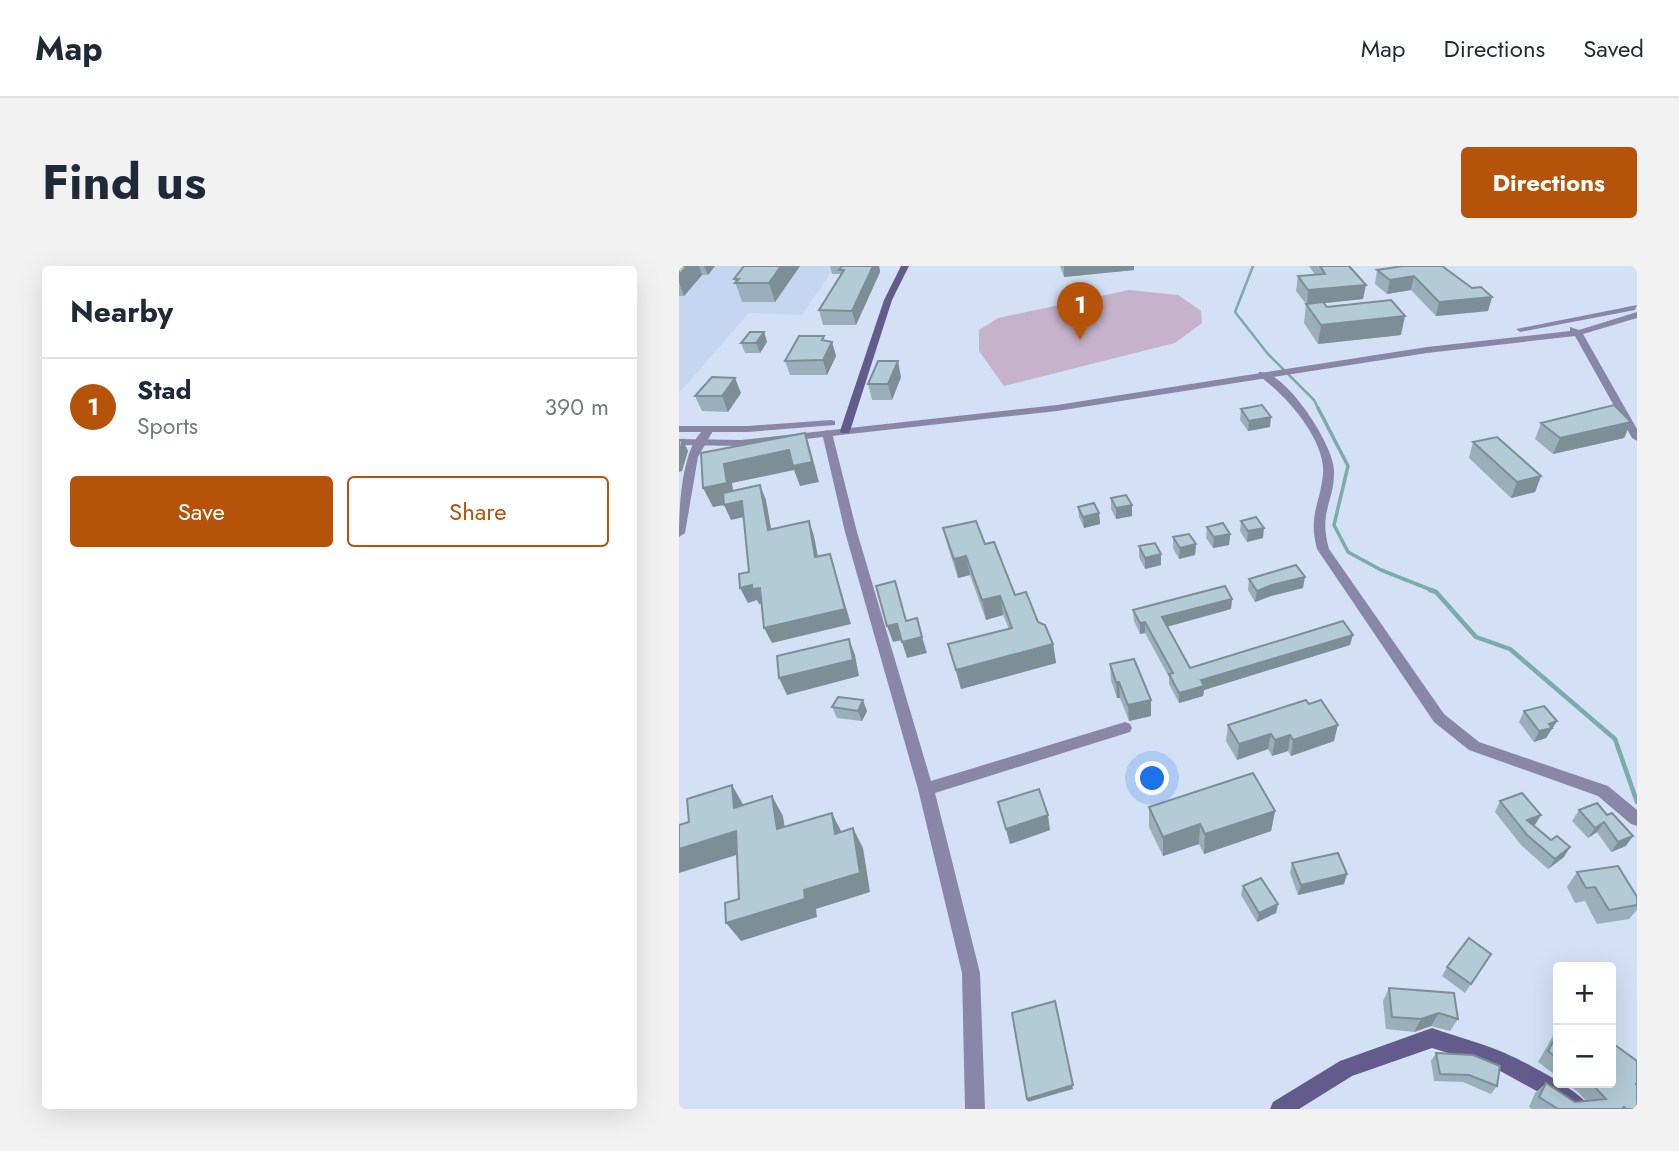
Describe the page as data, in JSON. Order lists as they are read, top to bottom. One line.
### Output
{"page":{"header":"Map","nav":["Map","Directions","Saved"],"title":"Find us","buttons":["Directions",["Save","Share"]],"heading":"Nearby","pins":"1","list":[{"mark":"1","name":"Stad","note":"Sports","value":"390 m"}],"map_buttons":["+","−"]}}
